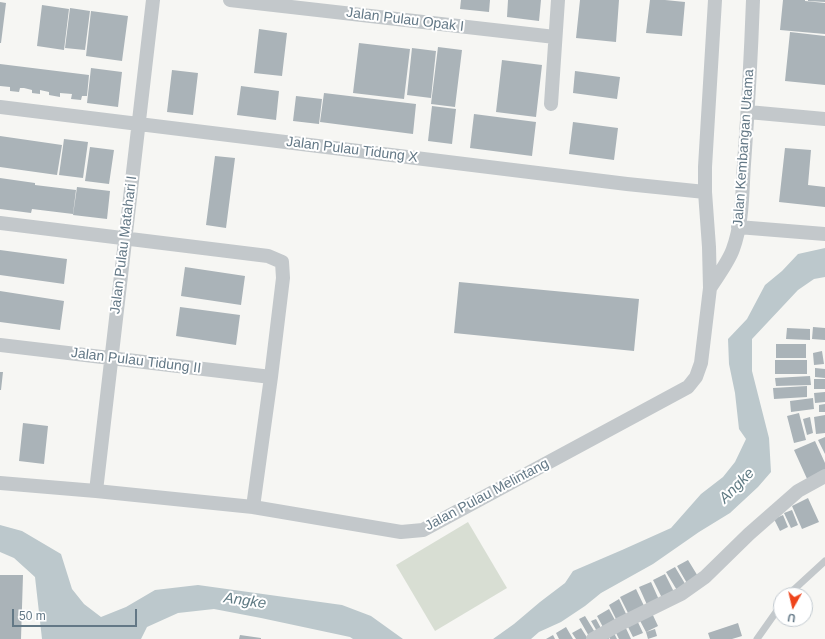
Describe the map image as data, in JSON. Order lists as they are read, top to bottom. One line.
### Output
{"streets":{"street":["Jalan Pulau Opak I","Jalan Kembangan Utama","Jalan Pulau Tidung X","Jalan Pulau Matahari I","Jalan Pulau Tidung II","Jalan Pulau Melintang"]},"crossings":[["Jalan Kembangan Utama","Jalan Pulau Melintang"],["Jalan Pulau Tidung X","Jalan Pulau Matahari I"],["Jalan Pulau Matahari I","Jalan Pulau Tidung II"],["Jalan Pulau Matahari I","Jalan Pulau Melintang"]],"water":["Angke"],"scale_bar":"50 m","north":"bottom"}
